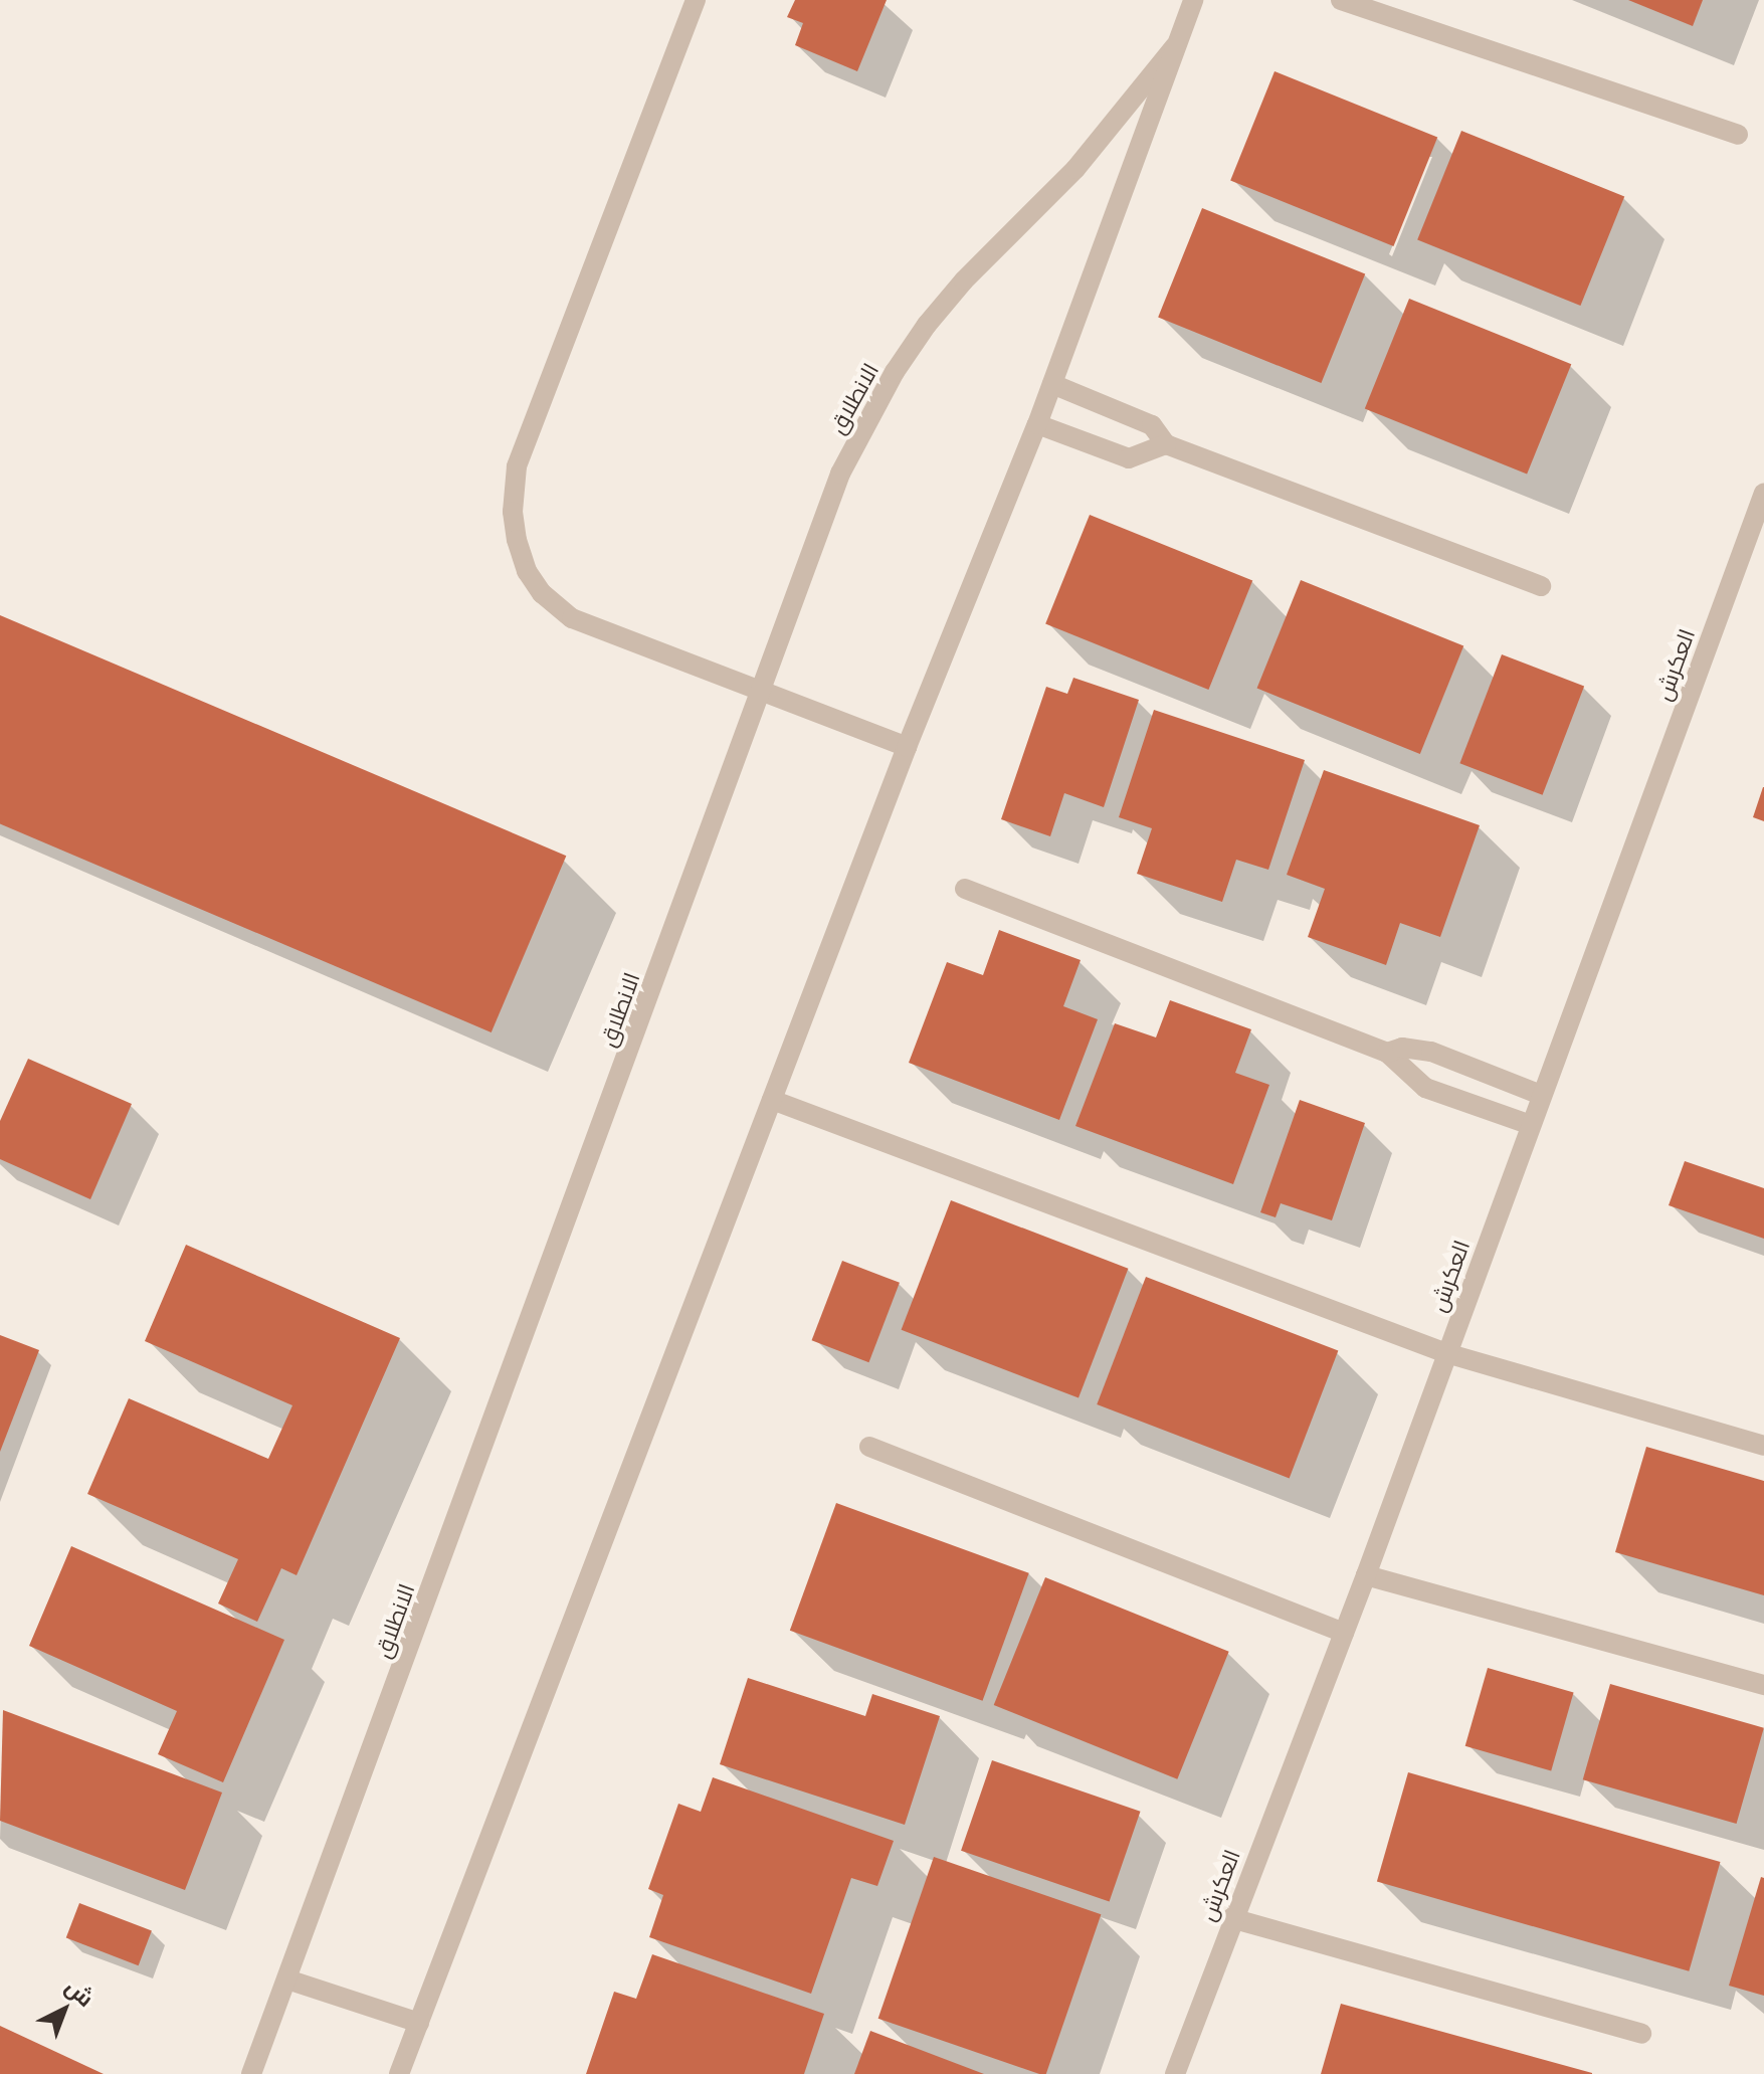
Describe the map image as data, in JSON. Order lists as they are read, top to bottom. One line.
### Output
{"streets":{"street":["الانطلاق","العكرش"]},"north":"top right"}
